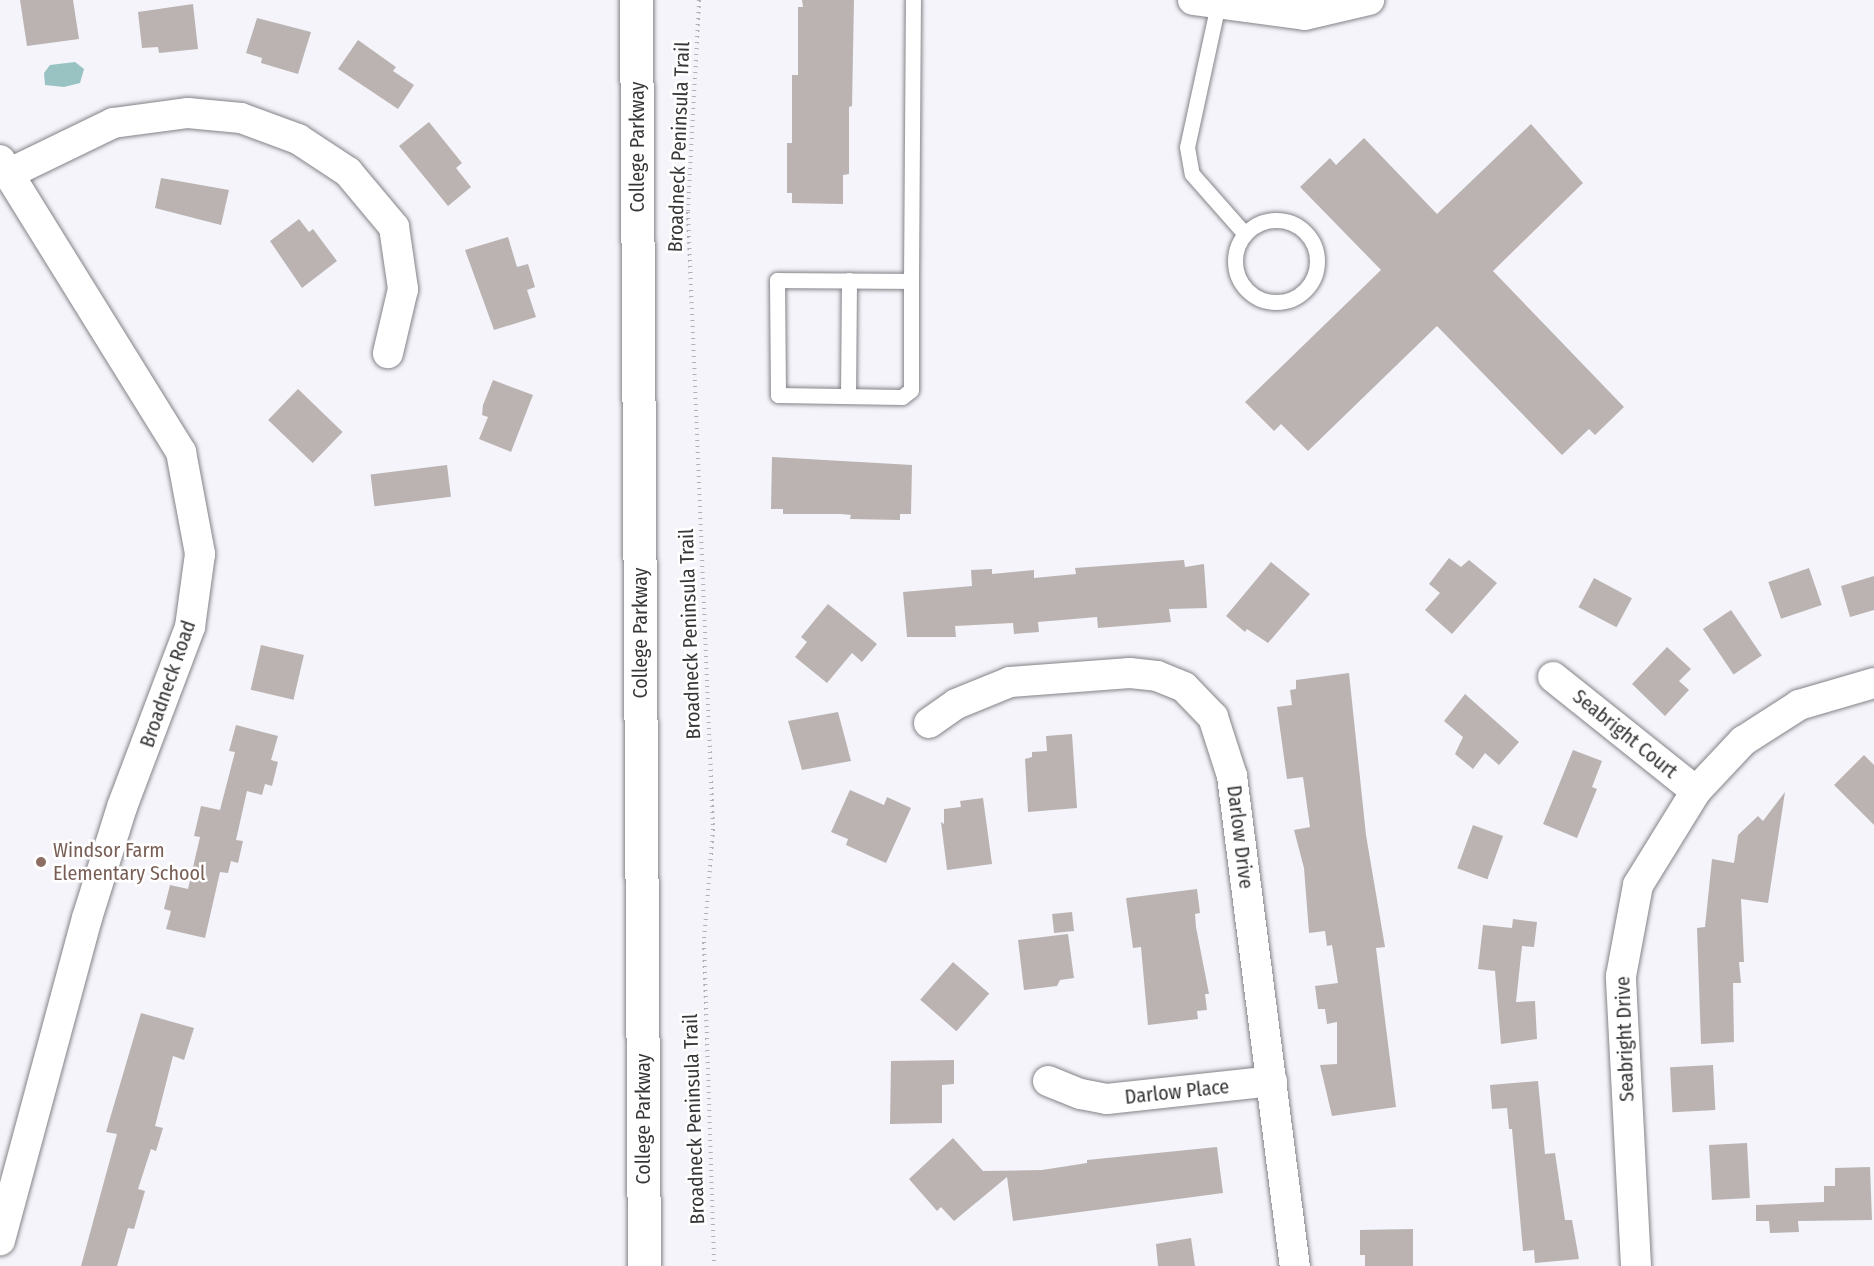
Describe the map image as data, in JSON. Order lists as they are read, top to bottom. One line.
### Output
{"streets":{"main road":["College Parkway"],"street":["Broadneck Road","Seabright Court","Darlow Drive","Seabright Drive","Darlow Place"],"path":["Broadneck Peninsula Trail"]},"crossings":[["Seabright Court","Seabright Drive"],["Darlow Drive","Darlow Place"]],"places":["Windsor Farm Elementary School"]}
